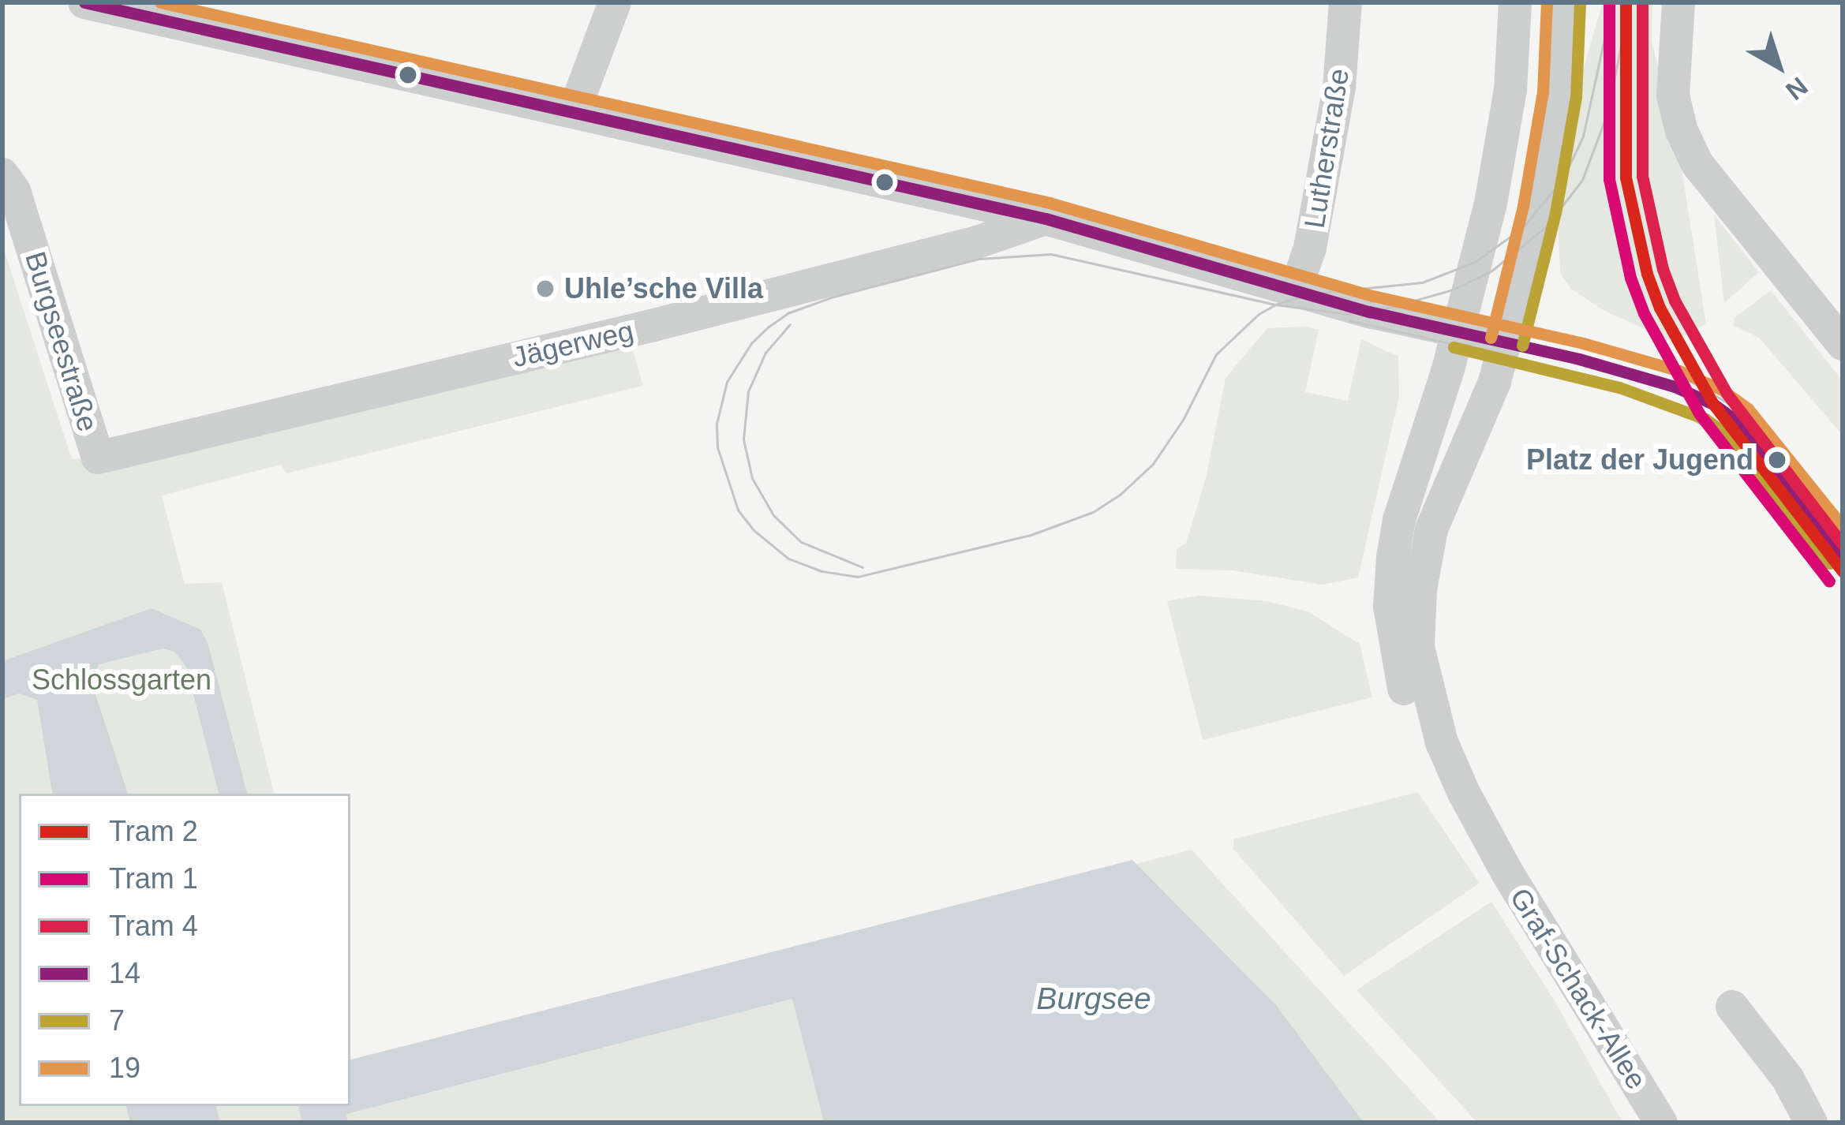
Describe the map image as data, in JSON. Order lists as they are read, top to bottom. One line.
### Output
{"streets":{"street":["Lutherstraße","Burgseestraße","Jägerweg","Graf-Schack-Allee"]},"crossings":[["Burgseestraße","Jägerweg"]],"water":["Burgsee"],"parks":["Schlossgarten"],"places":["Uhle’sche Villa","Platz der Jugend"],"lines":["tram line 2","tram line 1","tram line 4","transit line 14","transit line 19","transit line 7"],"legend":["Tram 2","Tram 1","Tram 4","14","7","19"],"north":"bottom right"}
